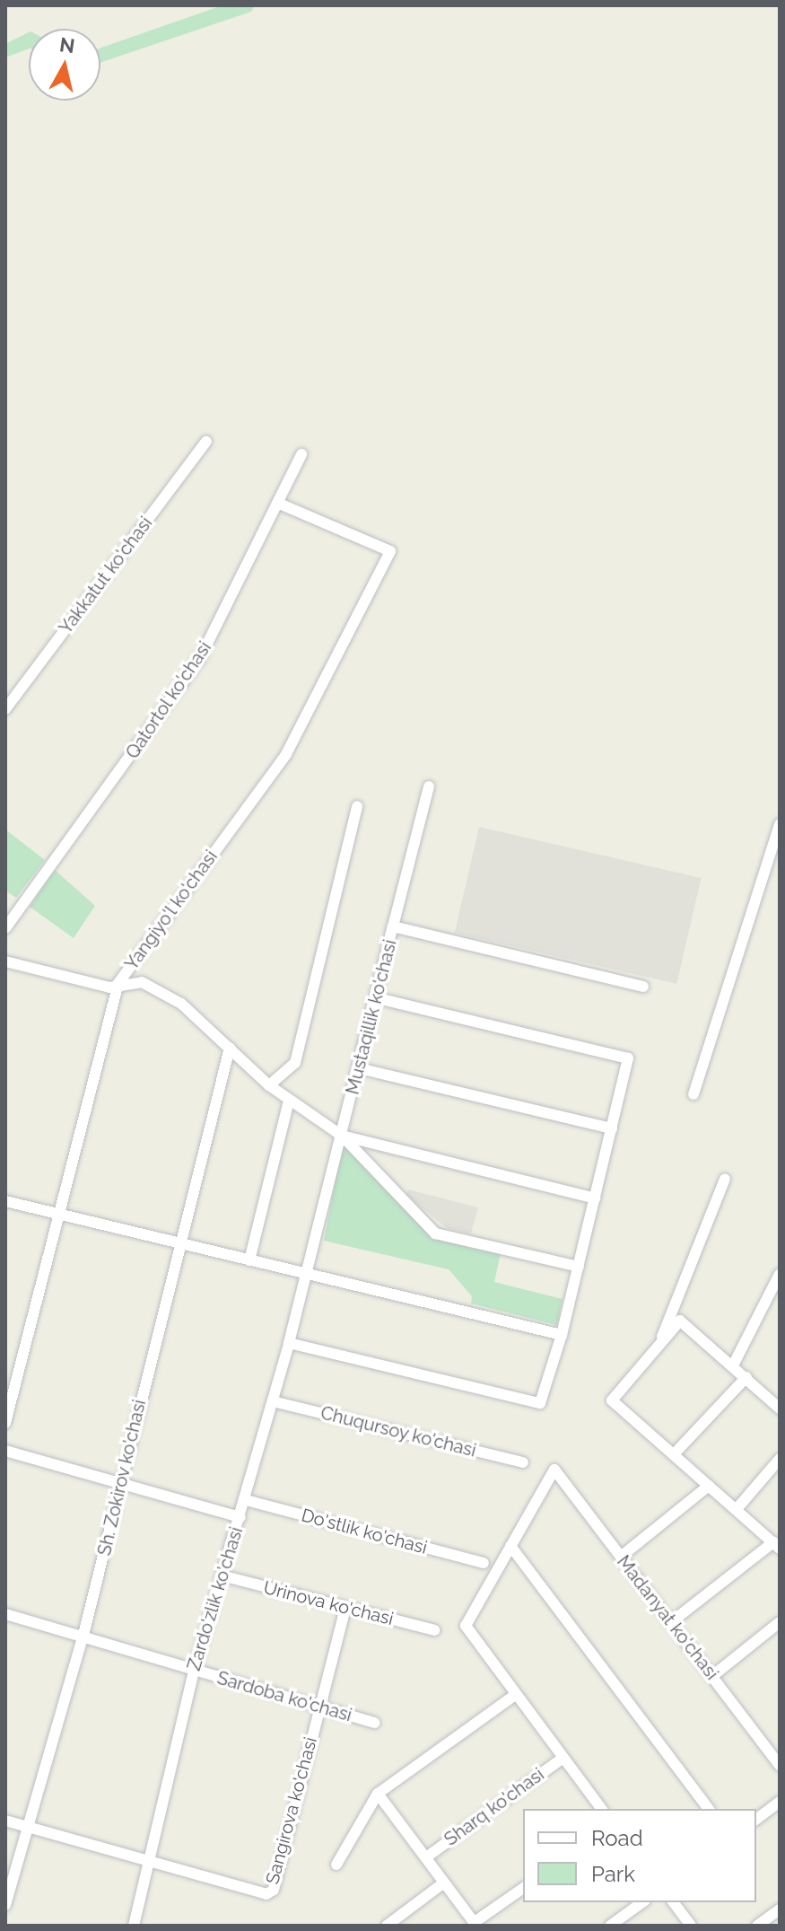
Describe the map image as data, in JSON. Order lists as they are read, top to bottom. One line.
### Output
{"streets":{"street":["Yakkatut ko'chasi","Qatortol ko'chasi","Yangiyo'l ko'chasi","Mustaqillik ko'chasi","Chuqursoy ko'chasi","Sh. Zokirov ko'chasi","Do'stlik ko'chasi","Zardo'zlik ko'chasi","Urinova ko'chasi","Madanyat ko'chasi","Sardoba ko'chasi","Sharq ko'chasi","Sangirova ko'chasi"]},"crossings":[["Qatortol ko'chasi","Yangiyo'l ko'chasi"],["Mustaqillik ko'chasi","Zardo'zlik ko'chasi"],["Chuqursoy ko'chasi","Zardo'zlik ko'chasi"],["Sh. Zokirov ko'chasi","Sardoba ko'chasi"],["Sh. Zokirov ko'chasi","Sangirova ko'chasi"],["Do'stlik ko'chasi","Zardo'zlik ko'chasi"],["Zardo'zlik ko'chasi","Urinova ko'chasi"],["Zardo'zlik ko'chasi","Sardoba ko'chasi"],["Zardo'zlik ko'chasi","Sangirova ko'chasi"],["Urinova ko'chasi","Sangirova ko'chasi"],["Sardoba ko'chasi","Sangirova ko'chasi"]],"legend":["Road","Park"],"north":"top"}
